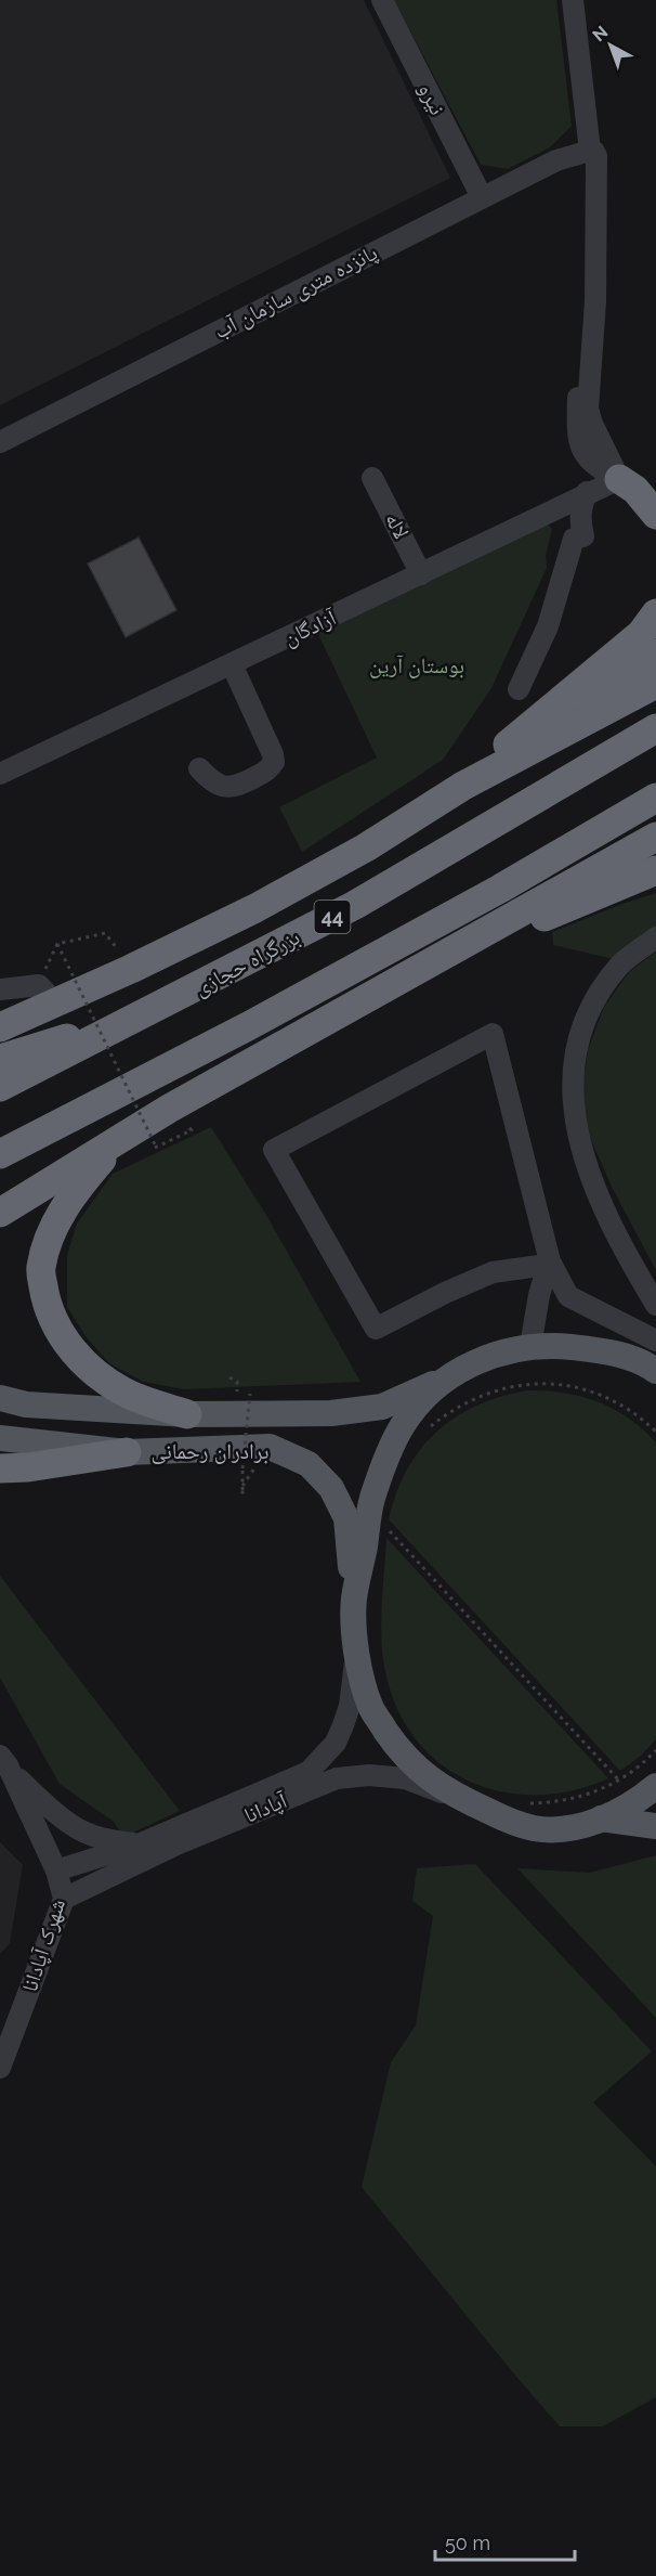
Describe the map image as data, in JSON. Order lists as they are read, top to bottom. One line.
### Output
{"streets":{"highway":["44","بزرگراه حجازی"],"main road":["برادران رحمانی"],"street":["نیرو","پانزده متری سازمان آب","لاله","آزادگان","آپادانا","شهرک آپادانا"]},"crossings":[["نیرو","پانزده متری سازمان آب"],["لاله","آزادگان"],["آپادانا","شهرک آپادانا"]],"parks":["بوستان آرین"],"scale_bar":"50 m","north":"top left"}
